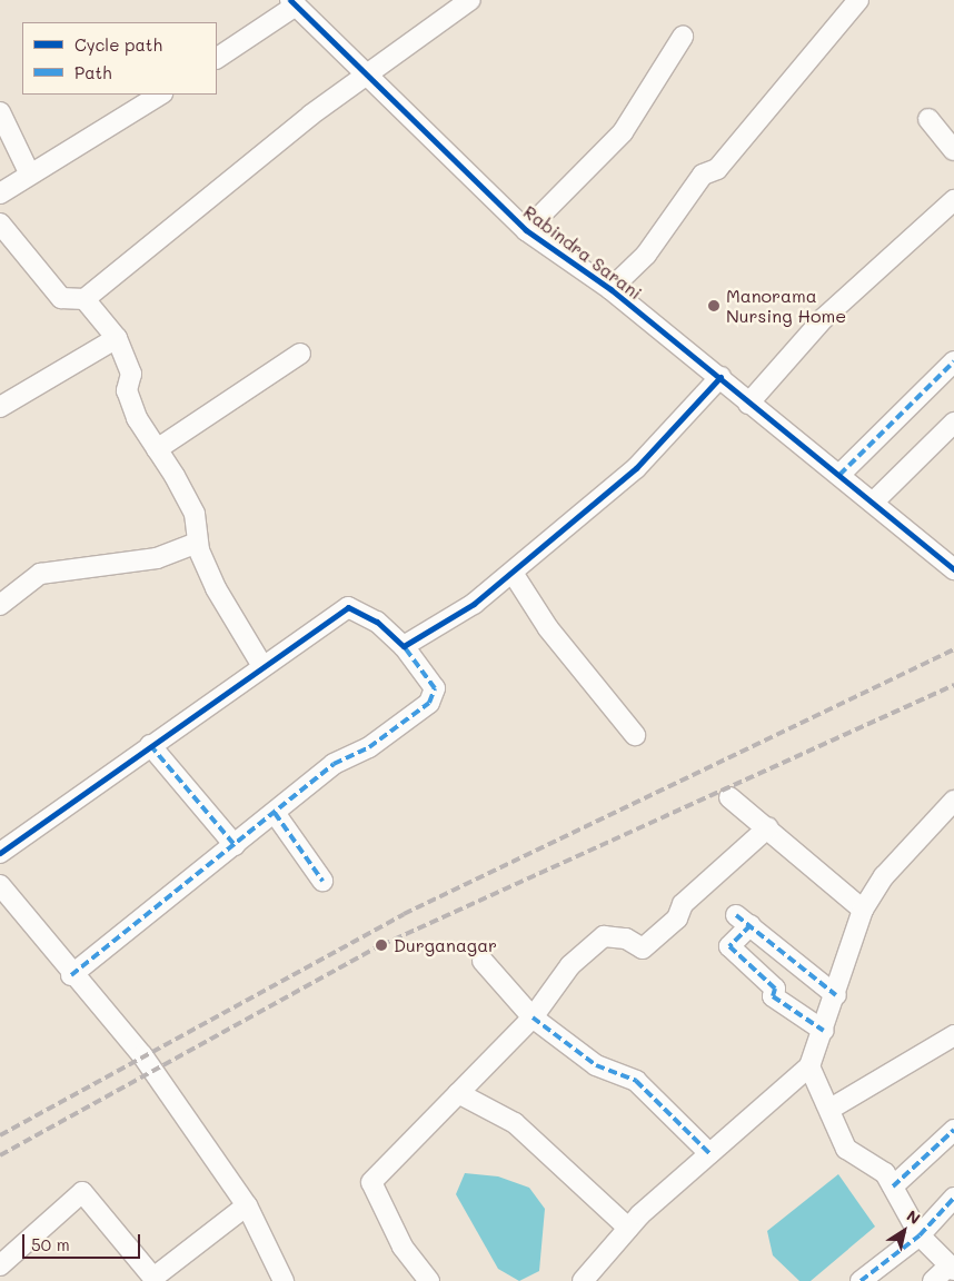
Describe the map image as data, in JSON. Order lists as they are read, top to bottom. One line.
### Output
{"streets":{"street":["Rabindra Sarani"]},"places":["Manorama Nursing Home","Durganagar"],"legend":["Cycle path","Path"],"scale_bar":"50 m","north":"top right"}
